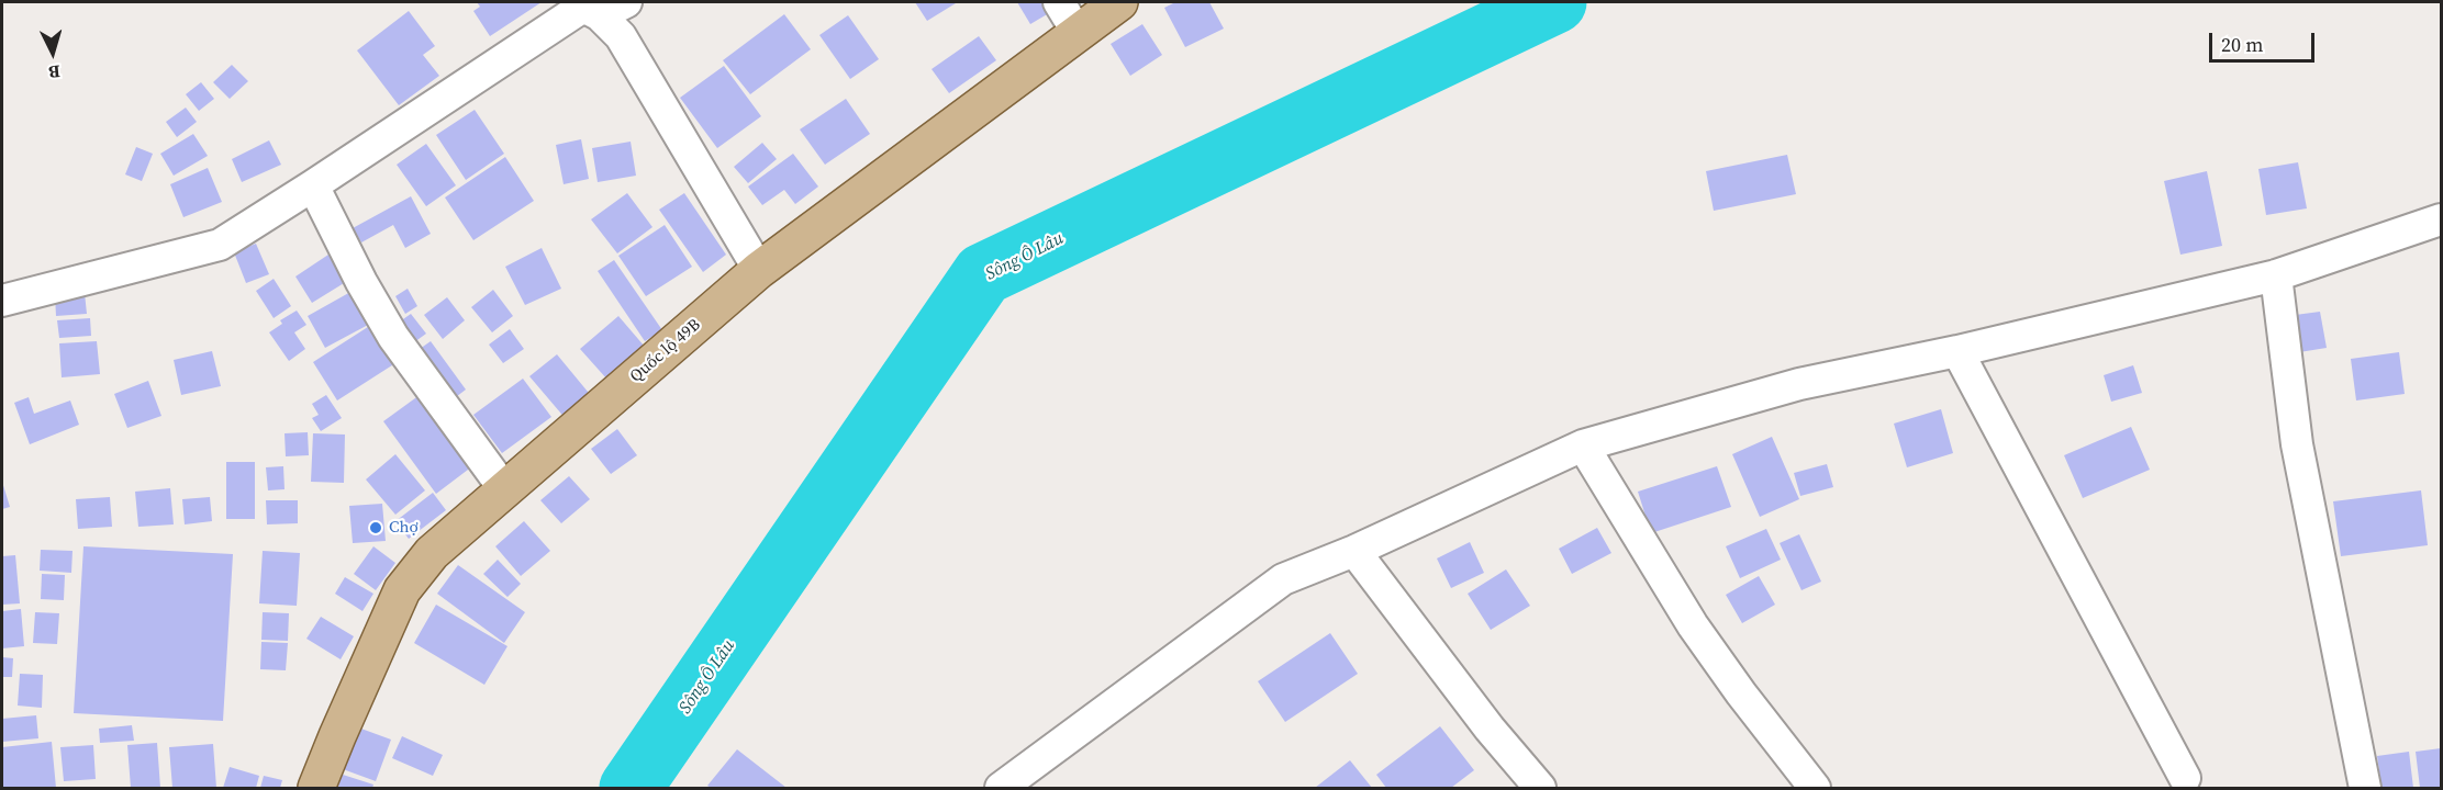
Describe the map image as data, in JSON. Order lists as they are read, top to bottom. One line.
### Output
{"streets":{"main road":["Quốc lộ 49B"]},"water":["Sông Ô Lâu"],"places":["Chợ"],"scale_bar":"20 m","north":"bottom"}
